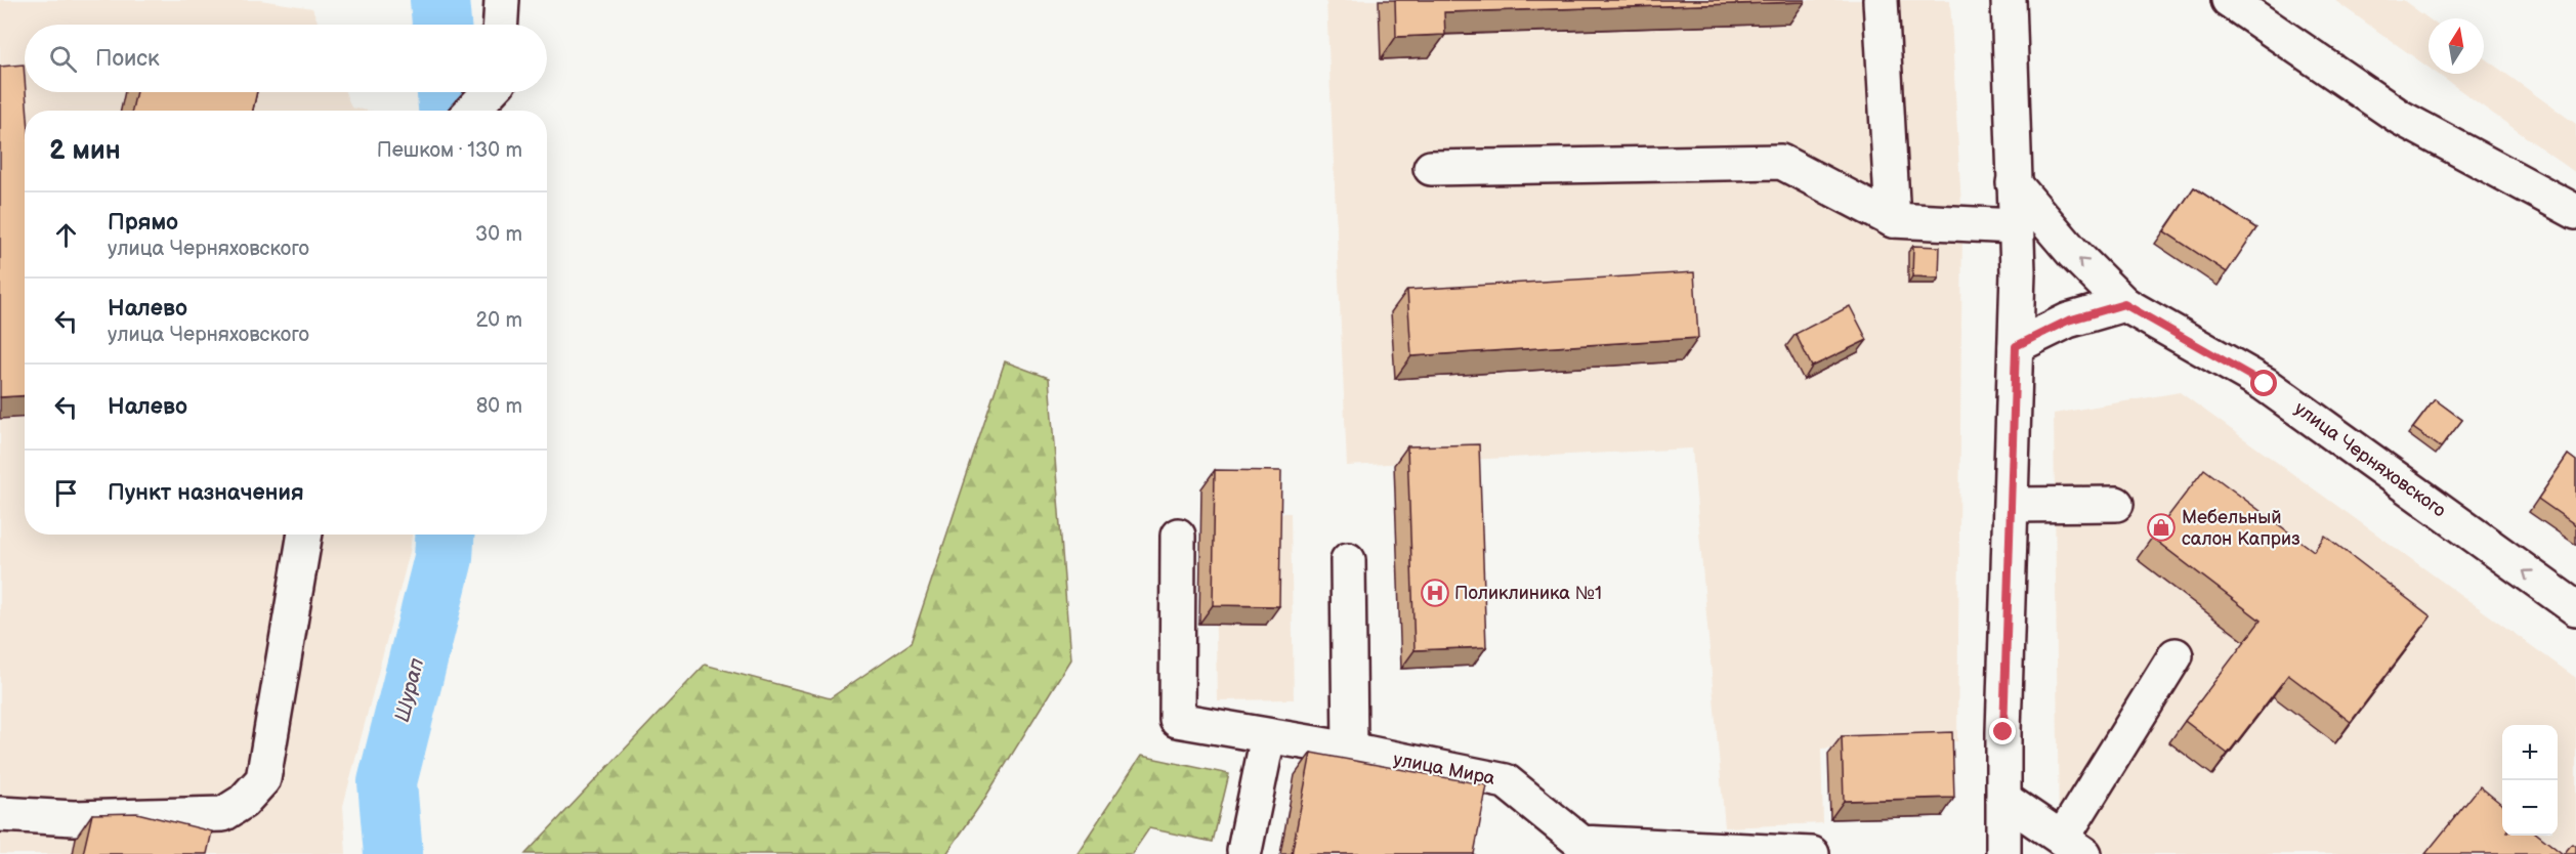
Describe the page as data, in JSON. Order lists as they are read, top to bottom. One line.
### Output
{"streets":{"street":["улица Черняховского","улица Мира"]},"water":["Шурап"],"places":{"shop":["Мебельный салон Каприз"],"hospital":["Поликлиника №1"]},"north":"top","page":{"search":"Поиск","heading":["2 мин","Пешком · 130 m"],"list":[["Прямо","улица Черняховского","30 m"],["Налево","улица Черняховского","20 m"],["Налево","80 m"],"Пункт назначения"],"map_buttons":["+","−"]}}
